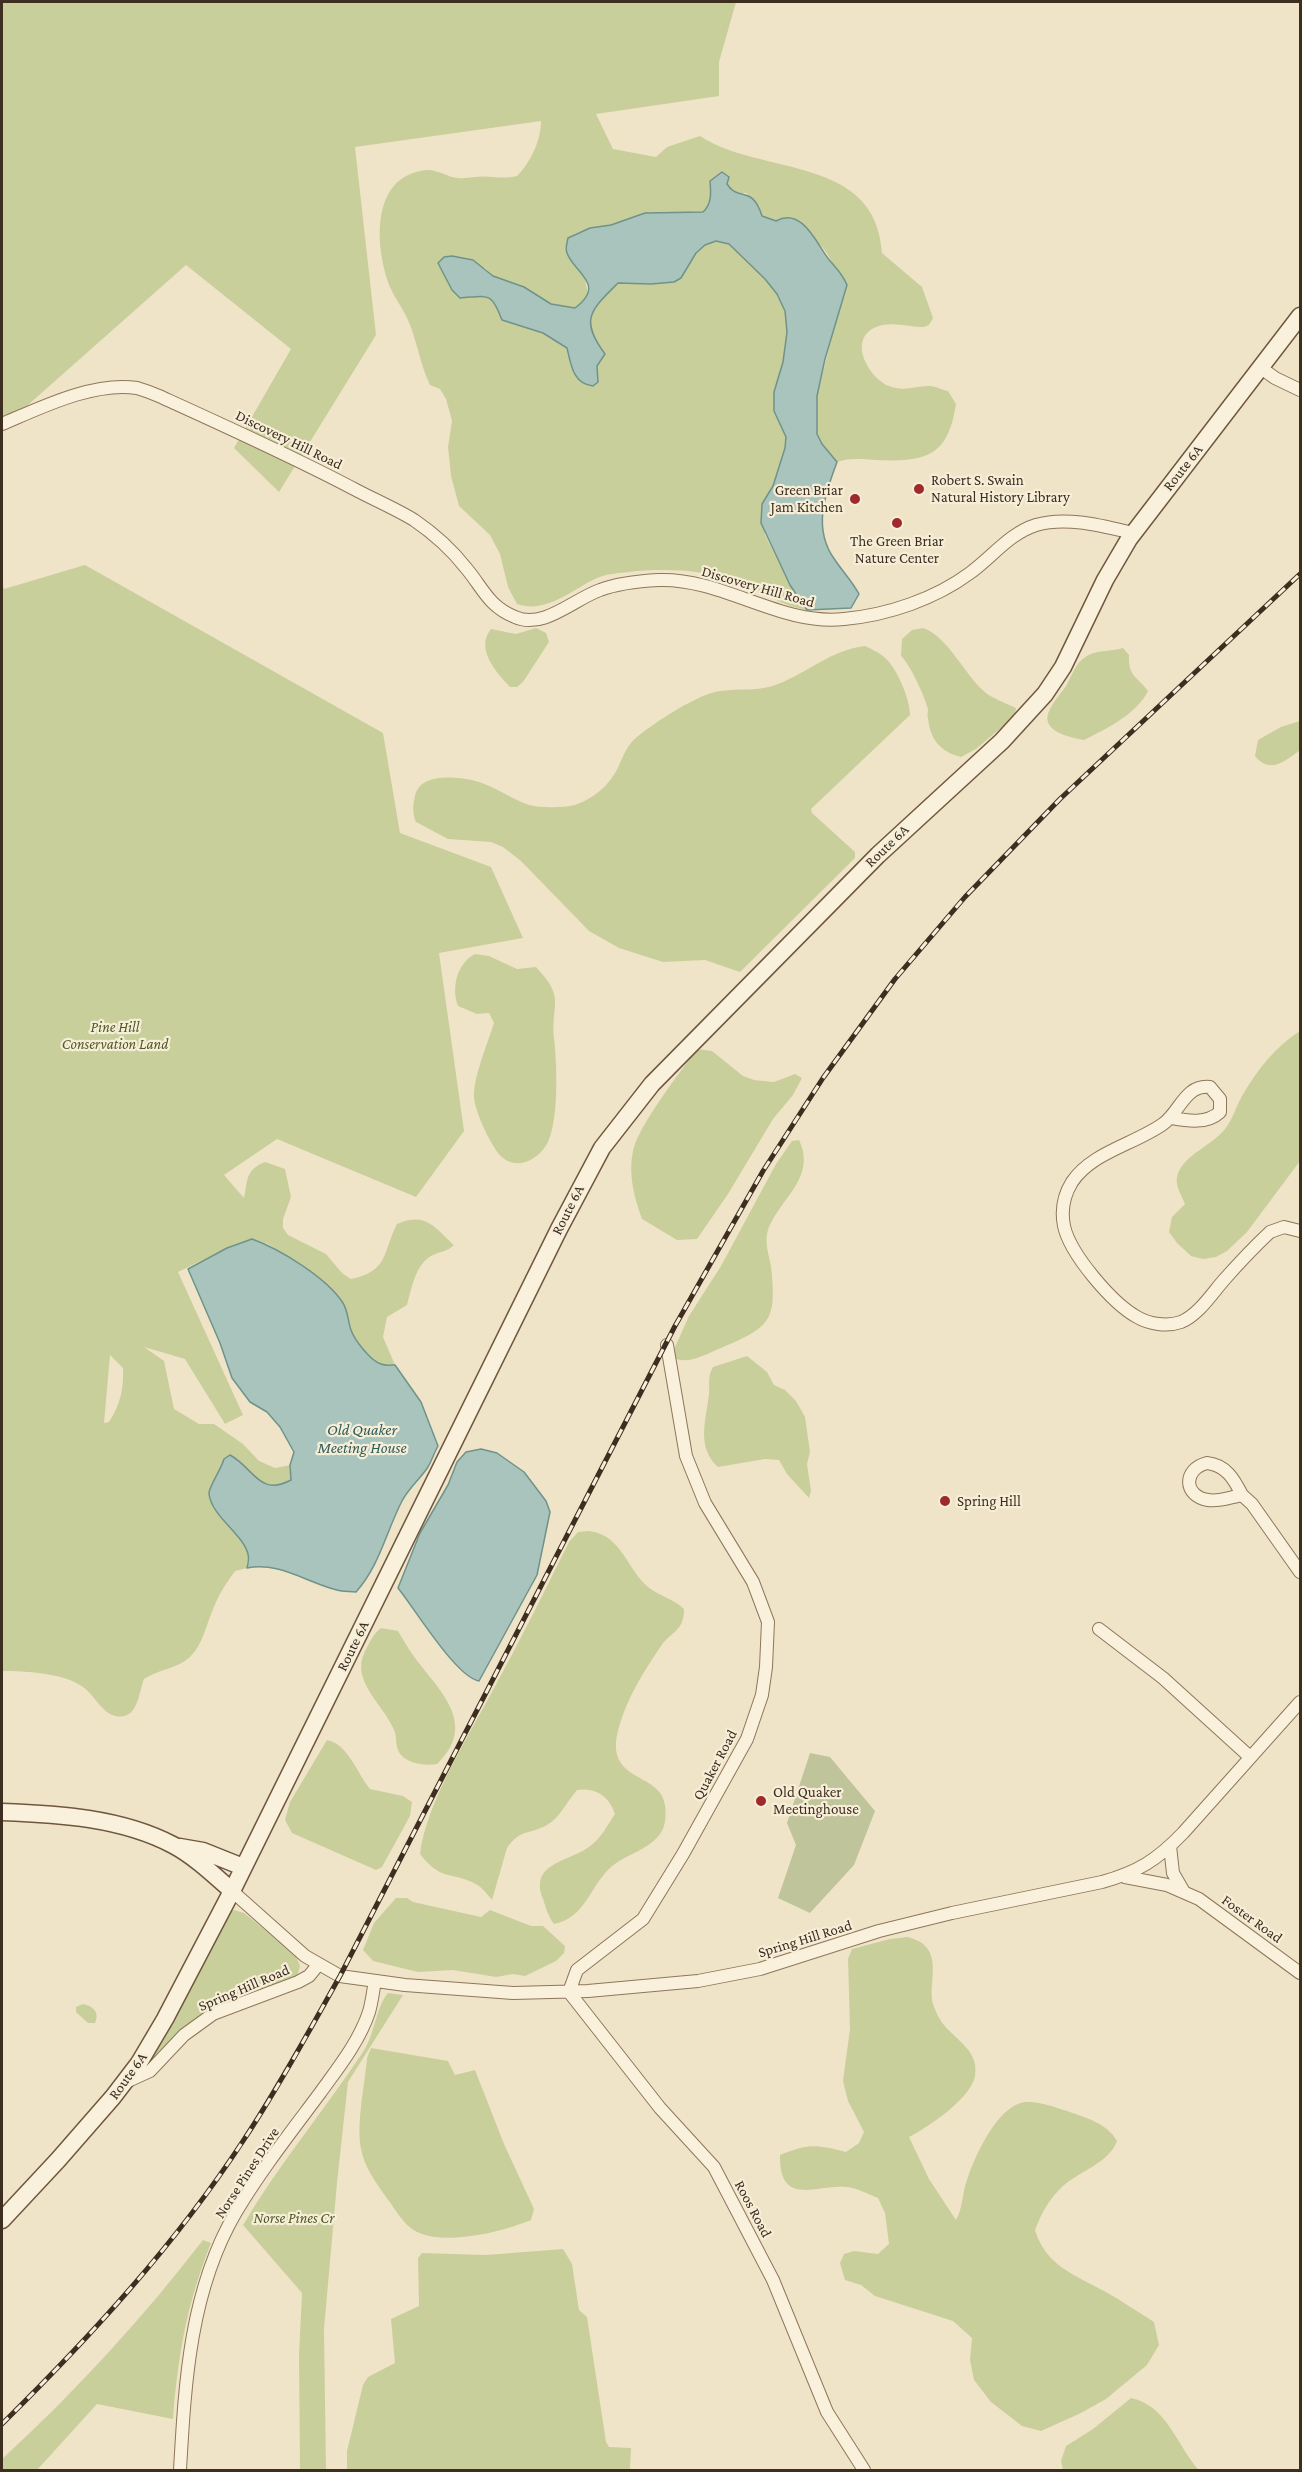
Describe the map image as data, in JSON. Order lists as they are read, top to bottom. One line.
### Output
{"streets":{"main road":["Route 6A"],"street":["Discovery Hill Road","Quaker Road","Foster Road","Spring Hill Road","Norse Pines Drive","Roos Road"]},"crossings":[["Discovery Hill Road","Route 6A"],["Route 6A","Spring Hill Road"],["Quaker Road","Spring Hill Road"],["Quaker Road","Roos Road"],["Foster Road","Spring Hill Road"],["Spring Hill Road","Norse Pines Drive"],["Spring Hill Road","Roos Road"]],"water":["Old Quaker Meeting House"],"parks":["Pine Hill Conservation Land","Norse Pines Cr"],"places":["Robert S. Swain Natural History Library","Green Briar Jam Kitchen","The Green Briar Nature Center","Spring Hill","Old Quaker Meetinghouse"]}
